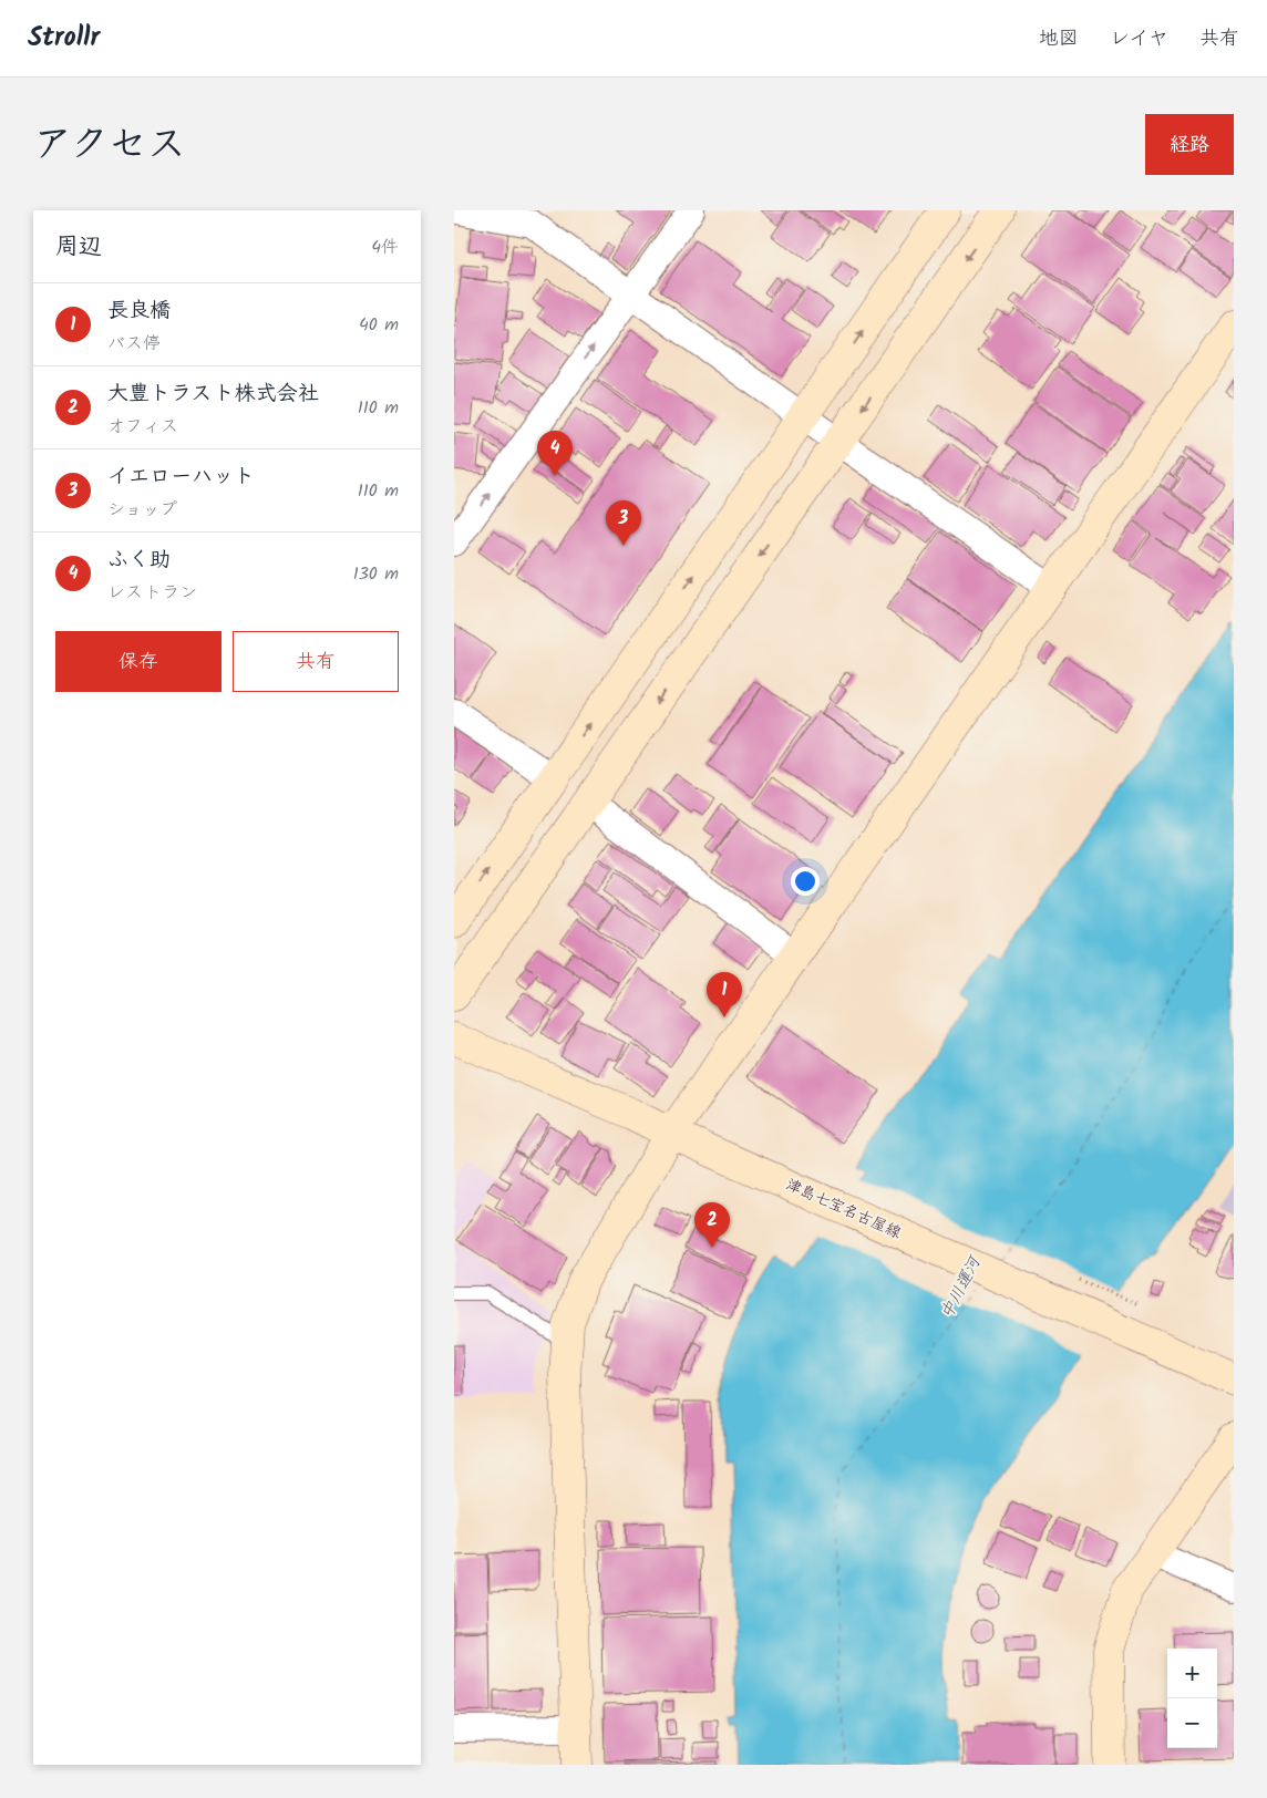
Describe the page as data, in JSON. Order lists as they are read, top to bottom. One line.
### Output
{"streets":{"street":["津島七宝名古屋線"]},"water":["中川運河"],"page":{"header":"Strollr","nav":["地図","レイヤ","共有"],"title":"アクセス","buttons":["経路",["保存","共有"]],"heading":["周辺","4件"],"list":[{"mark":"1","name":"長良橋","note":"バス停","value":"40 m"},{"mark":"2","name":"大豊トラスト株式会社","note":"オフィス","value":"110 m"},{"mark":"3","name":"イエローハット","note":"ショップ","value":"110 m"},{"mark":"4","name":"ふく助","note":"レストラン","value":"130 m"}],"pins":["4","3","1","2"],"map_buttons":["+","−"]}}
